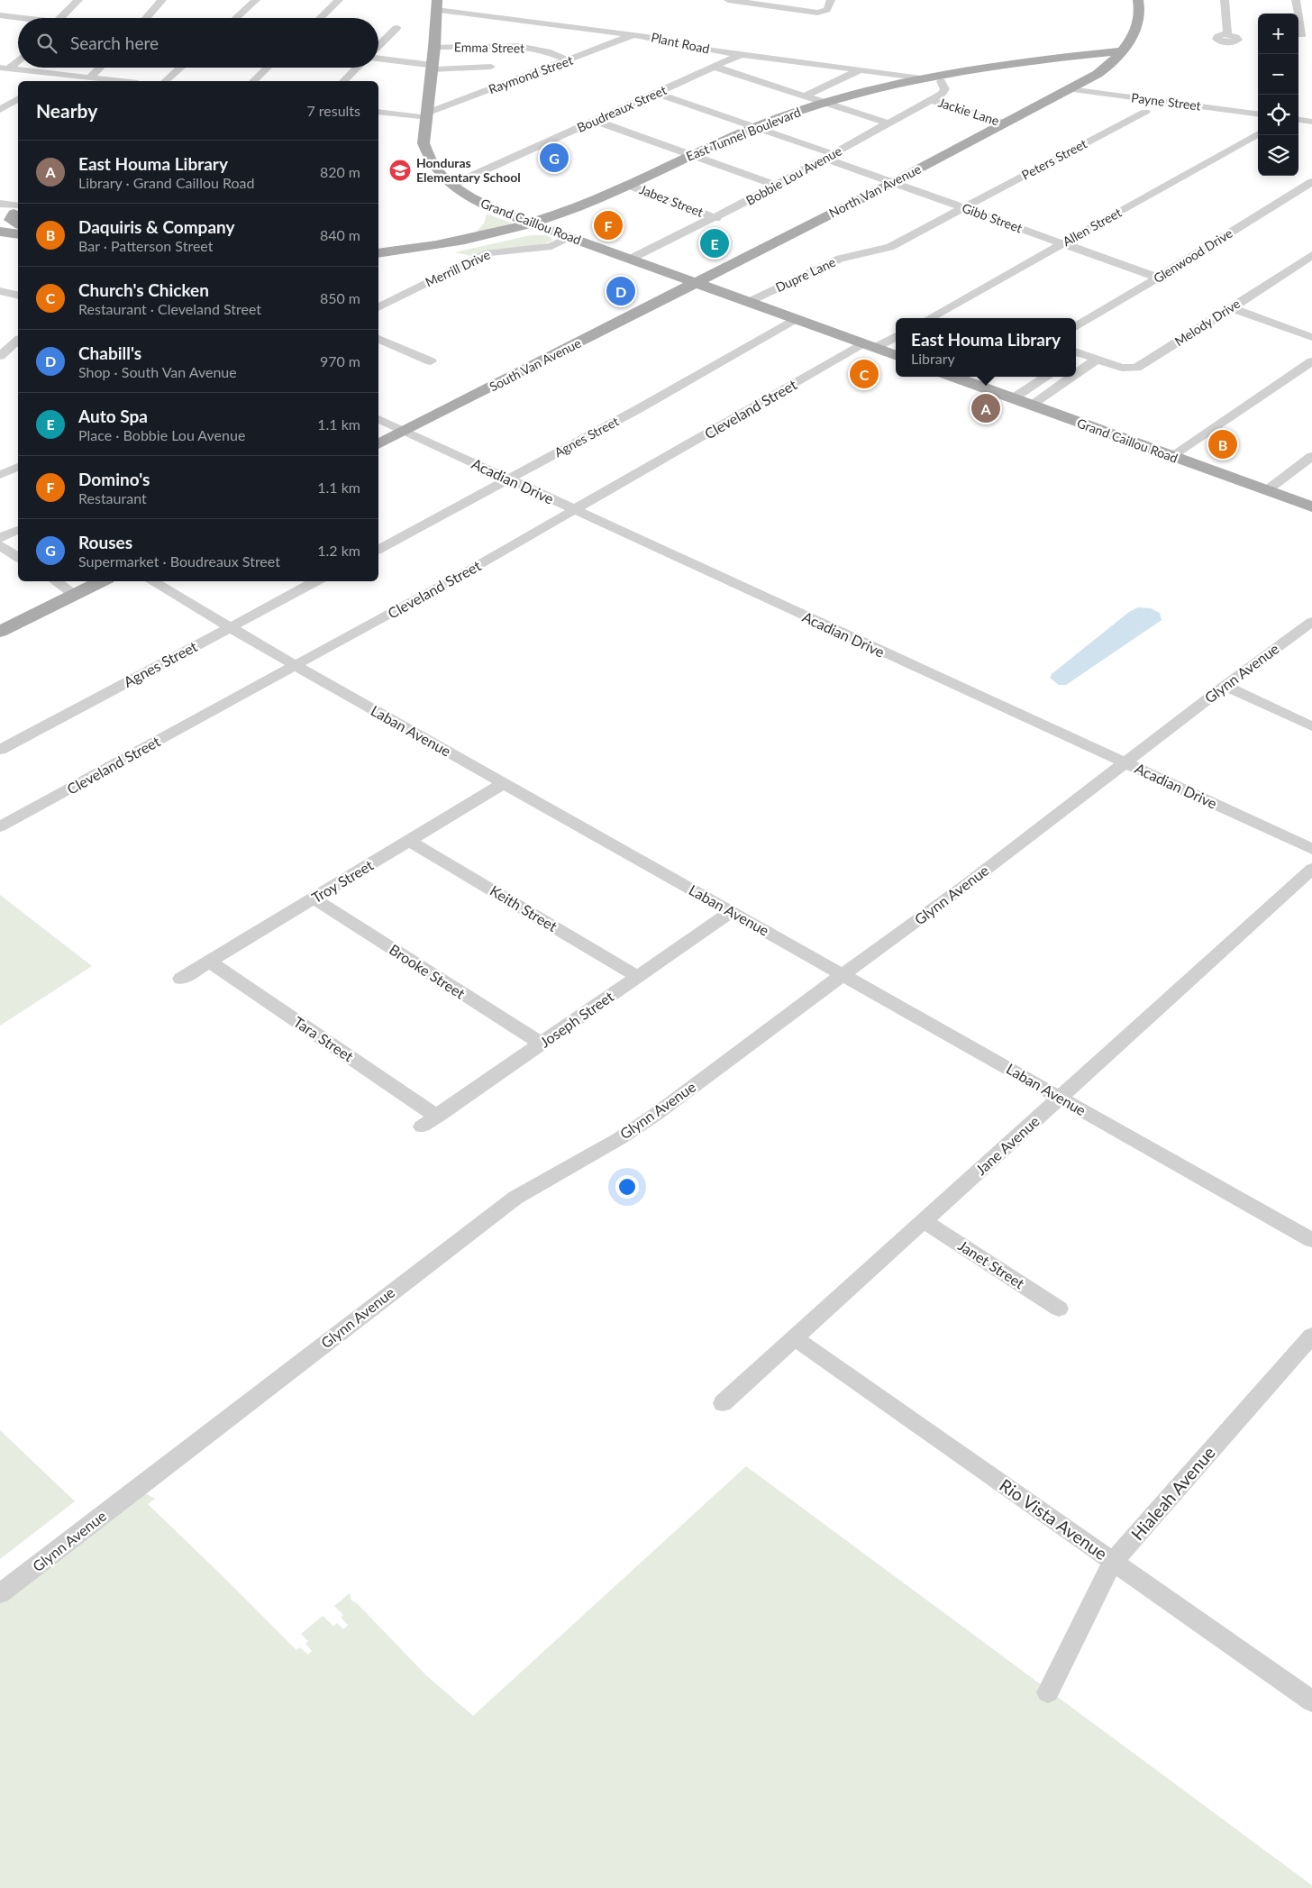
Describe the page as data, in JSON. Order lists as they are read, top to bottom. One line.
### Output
{"streets":{"main road":["East Tunnel Boulevard","North Van Avenue","Grand Caillou Road","South Van Avenue"],"street":["Plant Road","Emma Street","Raymond Street","Payne Street","Boudreaux Street","Jackie Lane","Peters Street","Bobbie Lou Avenue","Jabez Street","Gibb Street","Allen Street","Glenwood Drive","Merrill Drive","Dupre Lane","Melody Drive","Cleveland Street","Agnes Street","Acadian Drive","Glynn Avenue","Laban Avenue","Troy Street","Keith Street","Brooke Street","Joseph Street","Tara Street","Jane Avenue","Janet Street","Hialeah Avenue","Rio Vista Avenue"]},"crossings":[["Plant Road","Raymond Street"],["Plant Road","Boudreaux Street"],["Plant Road","East Tunnel Boulevard"],["Plant Road","Grand Caillou Road"],["Emma Street","Raymond Street"],["Emma Street","Grand Caillou Road"],["Raymond Street","Grand Caillou Road"],["Payne Street","North Van Avenue"],["Boudreaux Street","Grand Caillou Road"],["Jackie Lane","Bobbie Lou Avenue"],["Jackie Lane","North Van Avenue"],["East Tunnel Boulevard","Bobbie Lou Avenue"],["East Tunnel Boulevard","North Van Avenue"],["East Tunnel Boulevard","Jabez Street"],["East Tunnel Boulevard","Grand Caillou Road"],["Peters Street","Gibb Street"],["Peters Street","Dupre Lane"],["Bobbie Lou Avenue","Jabez Street"],["Bobbie Lou Avenue","Gibb Street"],["Bobbie Lou Avenue","Grand Caillou Road"],["North Van Avenue","Gibb Street"],["North Van Avenue","Grand Caillou Road"],["North Van Avenue","South Van Avenue"],["Gibb Street","Allen Street"],["Gibb Street","Glenwood Drive"],["Gibb Street","Dupre Lane"],["Grand Caillou Road","Merrill Drive"],["Grand Caillou Road","Dupre Lane"],["Grand Caillou Road","South Van Avenue"],["Grand Caillou Road","Cleveland Street"],["Grand Caillou Road","Agnes Street"],["South Van Avenue","Acadian Drive"],["Cleveland Street","Acadian Drive"],["Cleveland Street","Laban Avenue"],["Agnes Street","Acadian Drive"],["Agnes Street","Laban Avenue"],["Acadian Drive","Glynn Avenue"],["Glynn Avenue","Laban Avenue"],["Laban Avenue","Troy Street"],["Laban Avenue","Joseph Street"],["Laban Avenue","Jane Avenue"],["Troy Street","Keith Street"],["Troy Street","Brooke Street"],["Troy Street","Tara Street"],["Keith Street","Joseph Street"],["Brooke Street","Joseph Street"],["Joseph Street","Tara Street"],["Jane Avenue","Janet Street"],["Jane Avenue","Rio Vista Avenue"],["Hialeah Avenue","Rio Vista Avenue"]],"places":{"school or university":["Honduras Elementary School"]},"page":{"map_buttons":["+","−"],"search":"Search here","heading":["Nearby","7 results"],"list":[{"mark":"A","name":"East Houma Library","note":"Library · Grand Caillou Road","value":"820 m"},{"mark":"B","name":"Daquiris & Company","note":"Bar · Patterson Street","value":"840 m"},{"mark":"C","name":"Church's Chicken","note":"Restaurant · Cleveland Street","value":"850 m"},{"mark":"D","name":"Chabill's","note":"Shop · South Van Avenue","value":"970 m"},{"mark":"E","name":"Auto Spa","note":"Place · Bobbie Lou Avenue","value":"1.1 km"},{"mark":"F","name":"Domino's","note":"Restaurant","value":"1.1 km"},{"mark":"G","name":"Rouses","note":"Supermarket · Boudreaux Street","value":"1.2 km"}],"pins":["G","F","E","D","C","A","B"],"popup":["East Houma Library","Library"]}}
